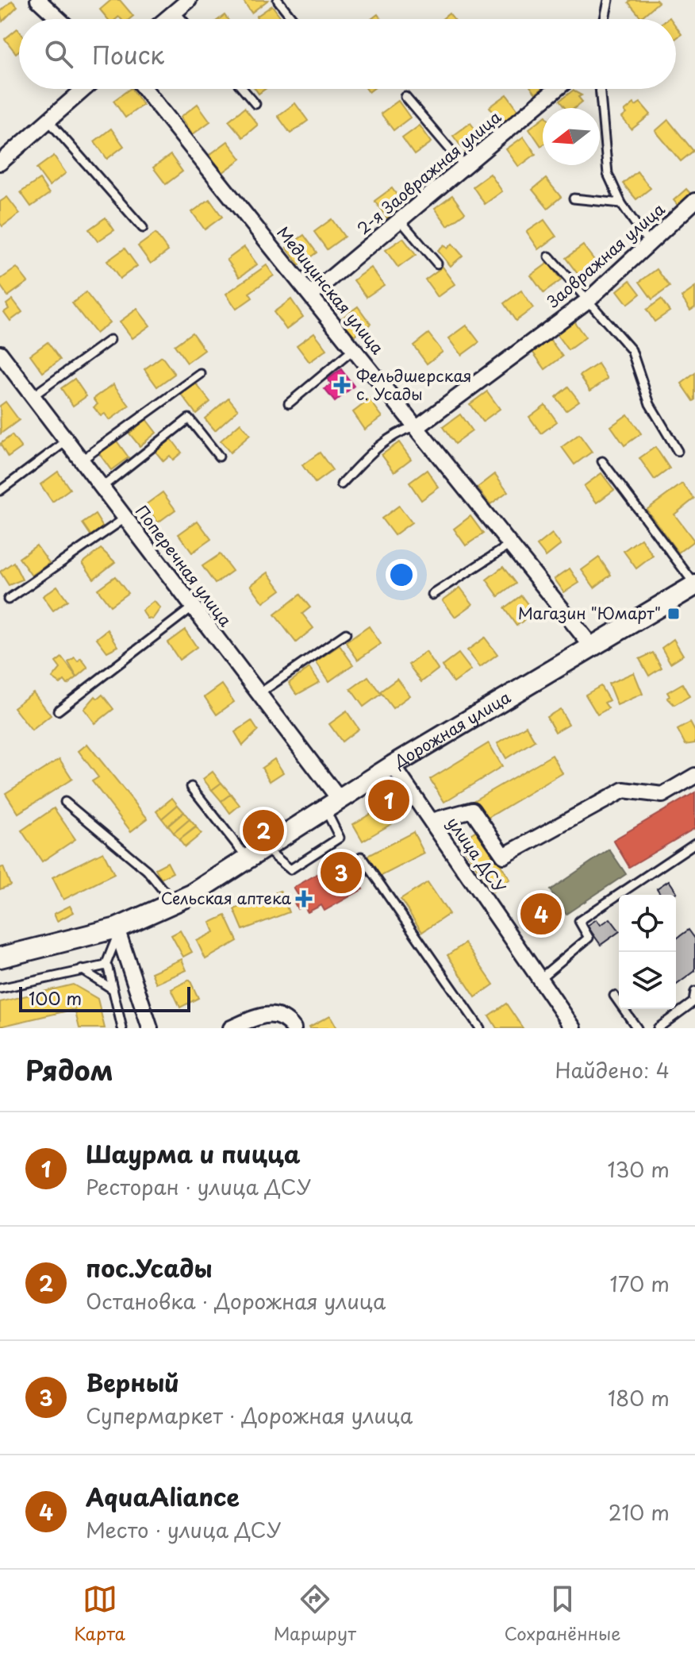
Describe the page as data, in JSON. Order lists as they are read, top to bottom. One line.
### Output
{"streets":{"street":["2-я Заовражная улица","Заовражная улица","Медицинская улица","Поперечная улица","Дорожная улица","улица ДСУ"]},"crossings":[["2-я Заовражная улица","Медицинская улица"],["Заовражная улица","Медицинская улица"],["Медицинская улица","Дорожная улица"],["Поперечная улица","Дорожная улица"],["Дорожная улица","улица ДСУ"]],"places":{"health":["Фельдшерская с. Усады","Сельская аптека"],"transit":["Магазин \"Юмарт\""]},"scale_bar":"100 m","north":"left","page":{"search":"Поиск","pins":["1","2","3","4"],"scale":"100 m","heading":["Рядом","Найдено: 4"],"list":[{"mark":"1","name":"Шаурма и пицца","note":"Ресторан · улица ДСУ","value":"130 m"},{"mark":"2","name":"пос.Усады","note":"Остановка · Дорожная улица","value":"170 m"},{"mark":"3","name":"Верный","note":"Супермаркет · Дорожная улица","value":"180 m"},{"mark":"4","name":"AquaAliance","note":"Место · улица ДСУ","value":"210 m"}],"nav":["Карта","Маршрут","Сохранённые"]}}
